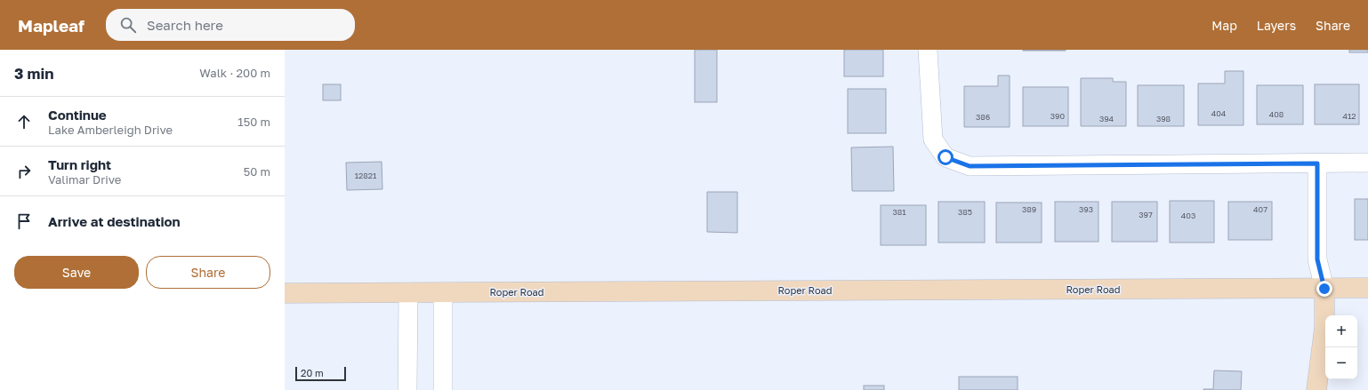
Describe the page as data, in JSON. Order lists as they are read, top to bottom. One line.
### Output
{"streets":{"street":["Roper Road"]},"house_numbers":["404","408","390","412","386","394","398","12821","389","393","407","381","385","397","403"],"scale_bar":"20 m","page":{"header":"Mapleaf","search":"Search here","nav":["Map","Layers","Share"],"heading":["3 min","Walk · 200 m"],"list":[["Continue","Lake Amberleigh Drive","150 m"],["Turn right","Valimar Drive","50 m"],"Arrive at destination"],"buttons":["Save","Share"],"map_buttons":["+","−"],"scale":"20 m"}}
